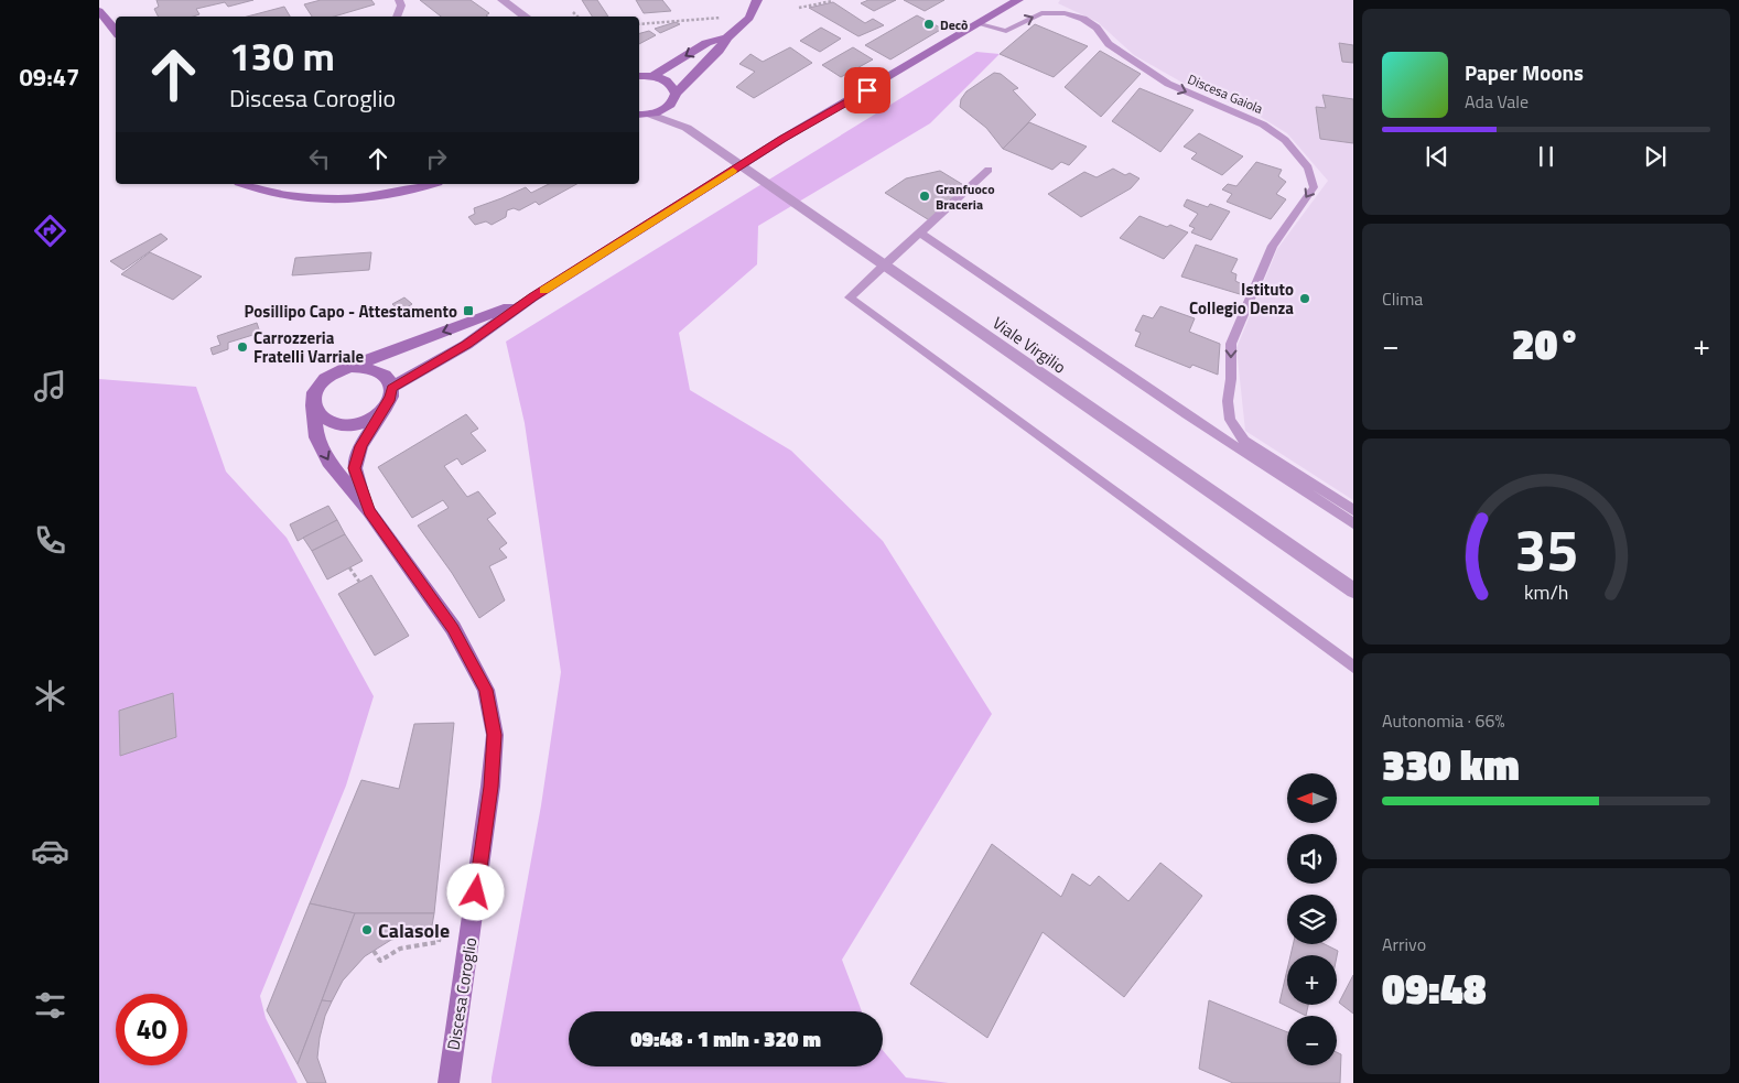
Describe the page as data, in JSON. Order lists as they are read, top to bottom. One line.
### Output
{"streets":{"street":["Viale Virgilio","Discesa Coroglio"],"lane":["Discesa Gaiola"]},"places":{"other":["Decò","Granfuoco Braceria","Istituto Collegio Denza","Carrozzeria Fratelli Varriale","Calasole"],"transit":["Posillipo Capo - Attestamento"]},"north":"left","page":{"tabs":"09:47","turn":["130 m","Discesa Coroglio"],"song":["Paper Moons","Ada Vale"],"tile":["Clima",["Autonomia · 66%","330 km"],["Arrivo","09:48"]],"heat":["−","20°","+"],"map_buttons":["+","−"],"limit":"40","trip":"09:48 · 1 min · 320 m","gauge":["35","km/h"]}}
